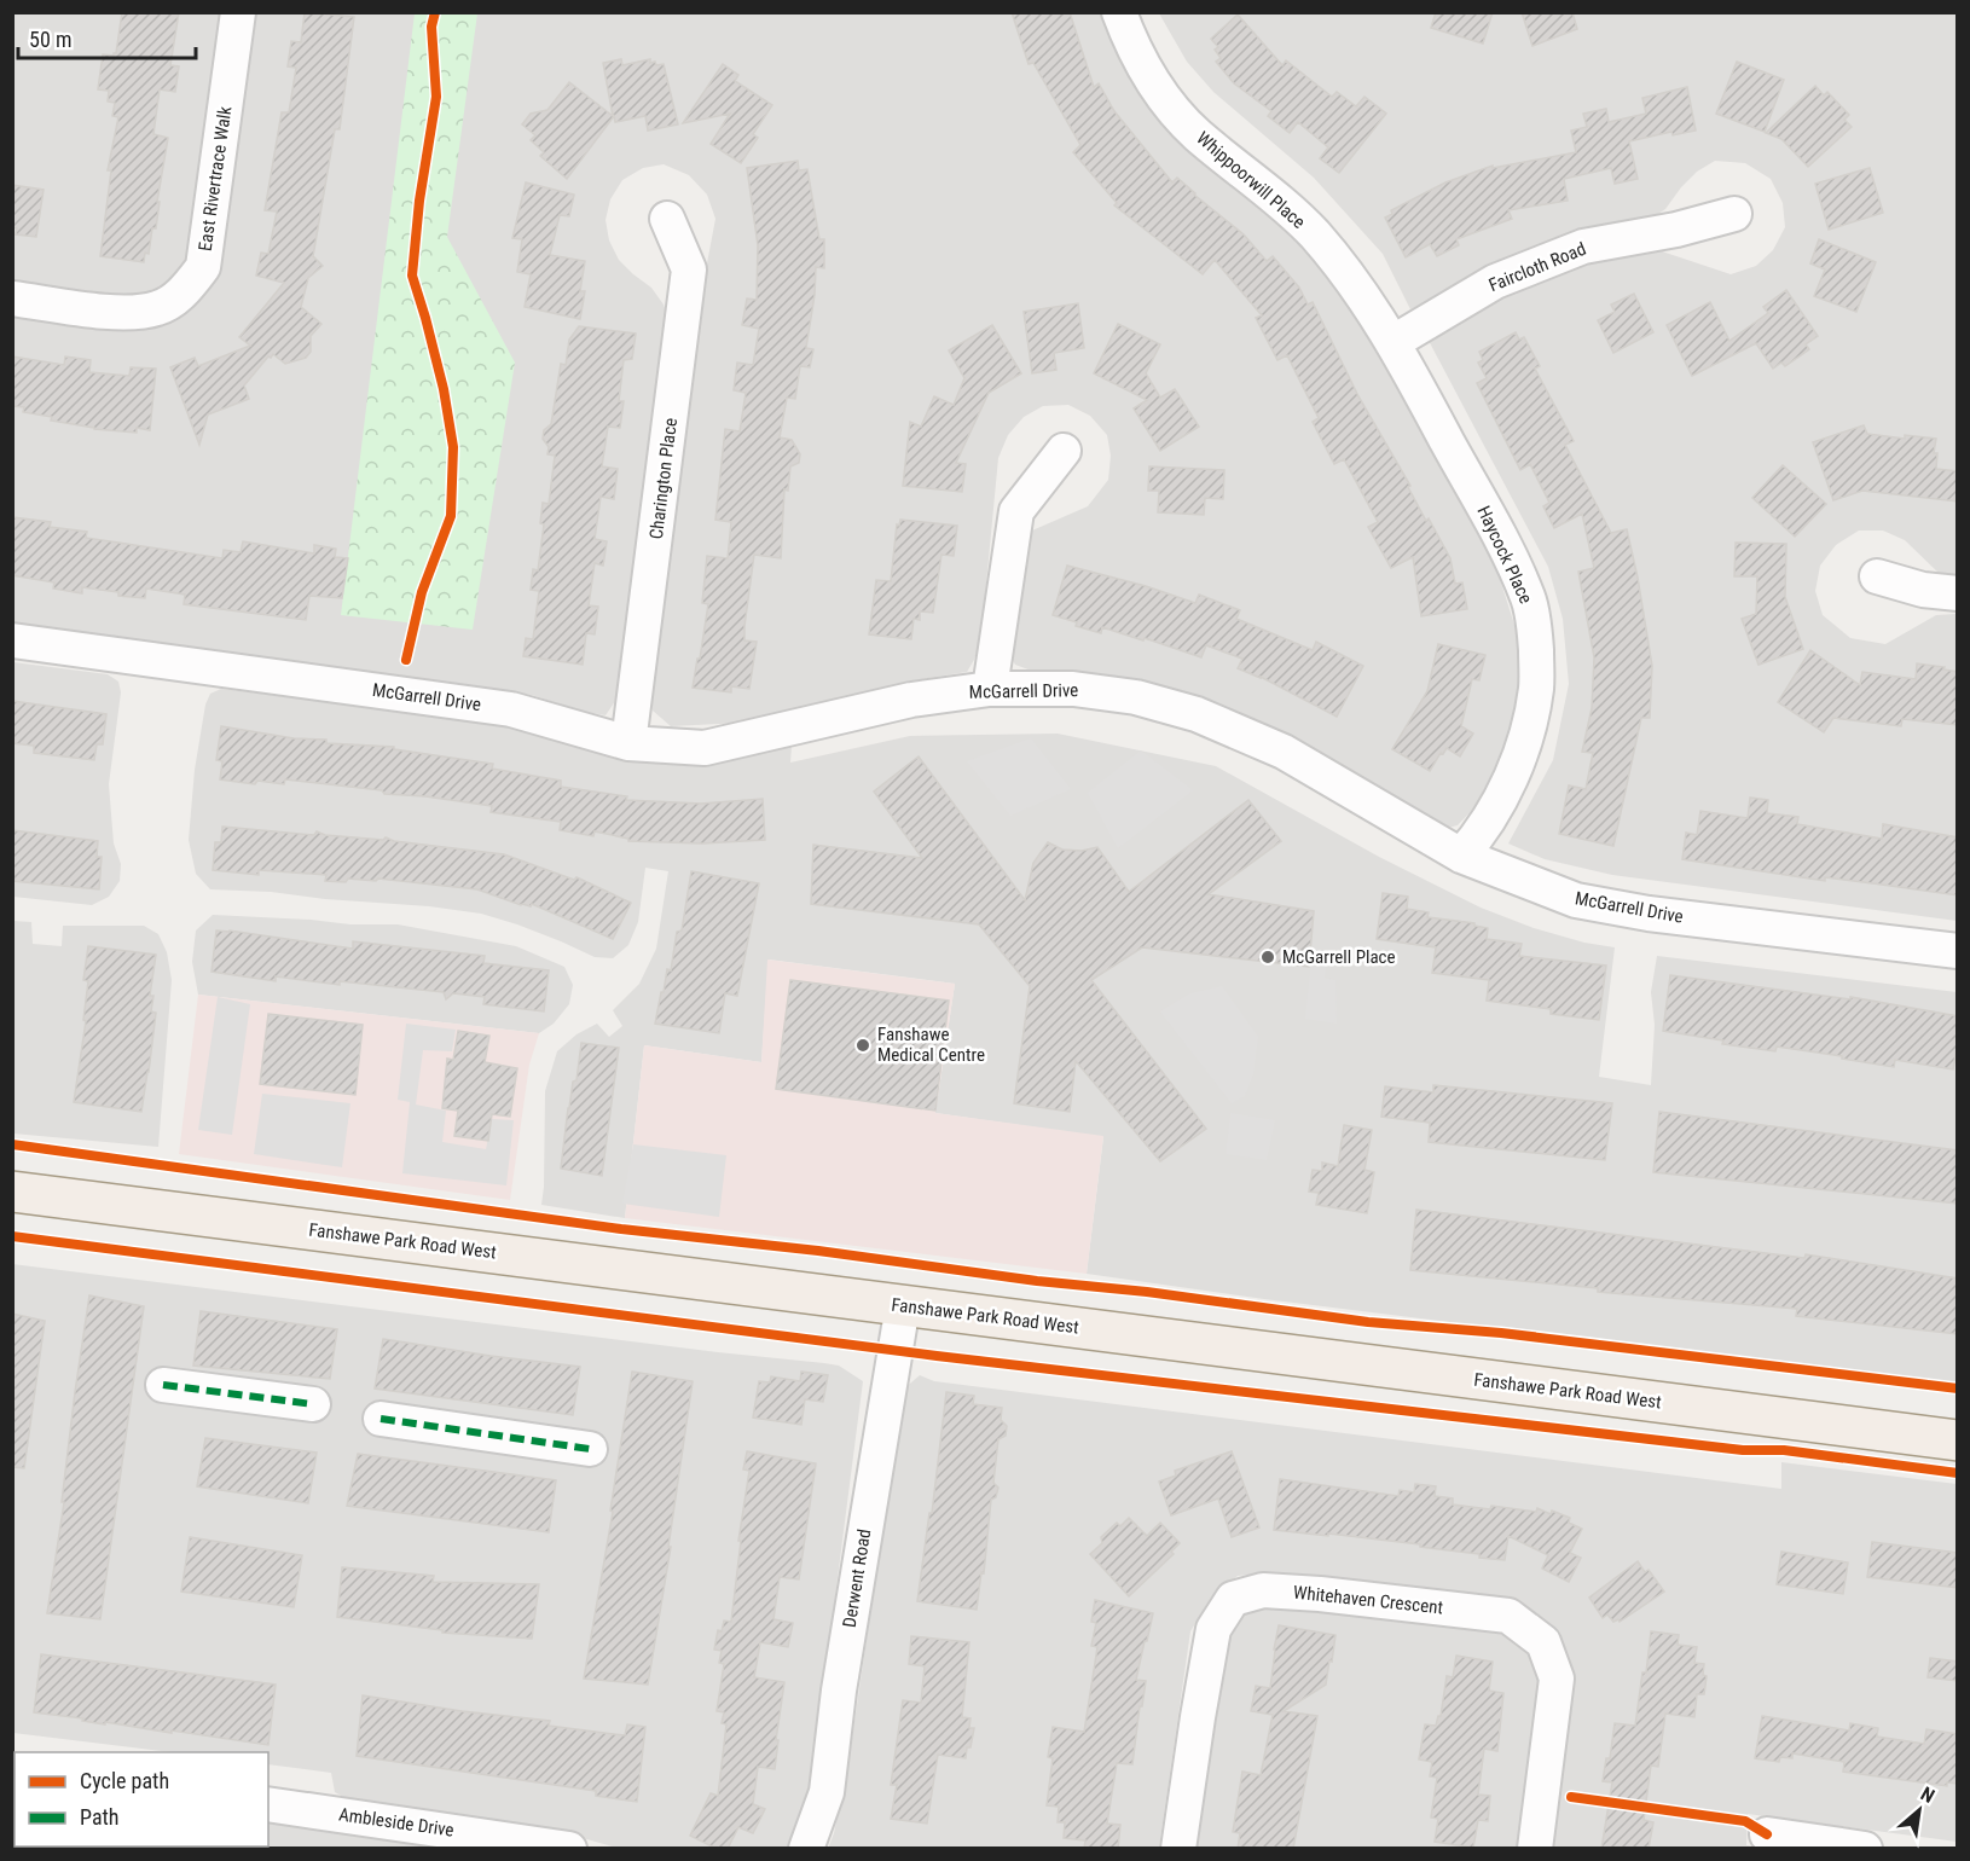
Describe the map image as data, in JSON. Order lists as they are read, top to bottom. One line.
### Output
{"streets":{"main road":["Fanshawe Park Road West"],"street":["East Rivertrace Walk","Whippoorwill Place","Faircloth Road","Charington Place","Haycock Place","McGarrell Drive","Derwent Road","Whitehaven Crescent","Ambleside Drive"]},"crossings":[["Whippoorwill Place","Faircloth Road"],["Whippoorwill Place","Haycock Place"],["Faircloth Road","Haycock Place"],["Charington Place","McGarrell Drive"],["Haycock Place","McGarrell Drive"],["Fanshawe Park Road West","Derwent Road"]],"places":["McGarrell Place","Fanshawe Medical Centre"],"legend":["Cycle path","Path"],"scale_bar":"50 m","north":"top right"}
